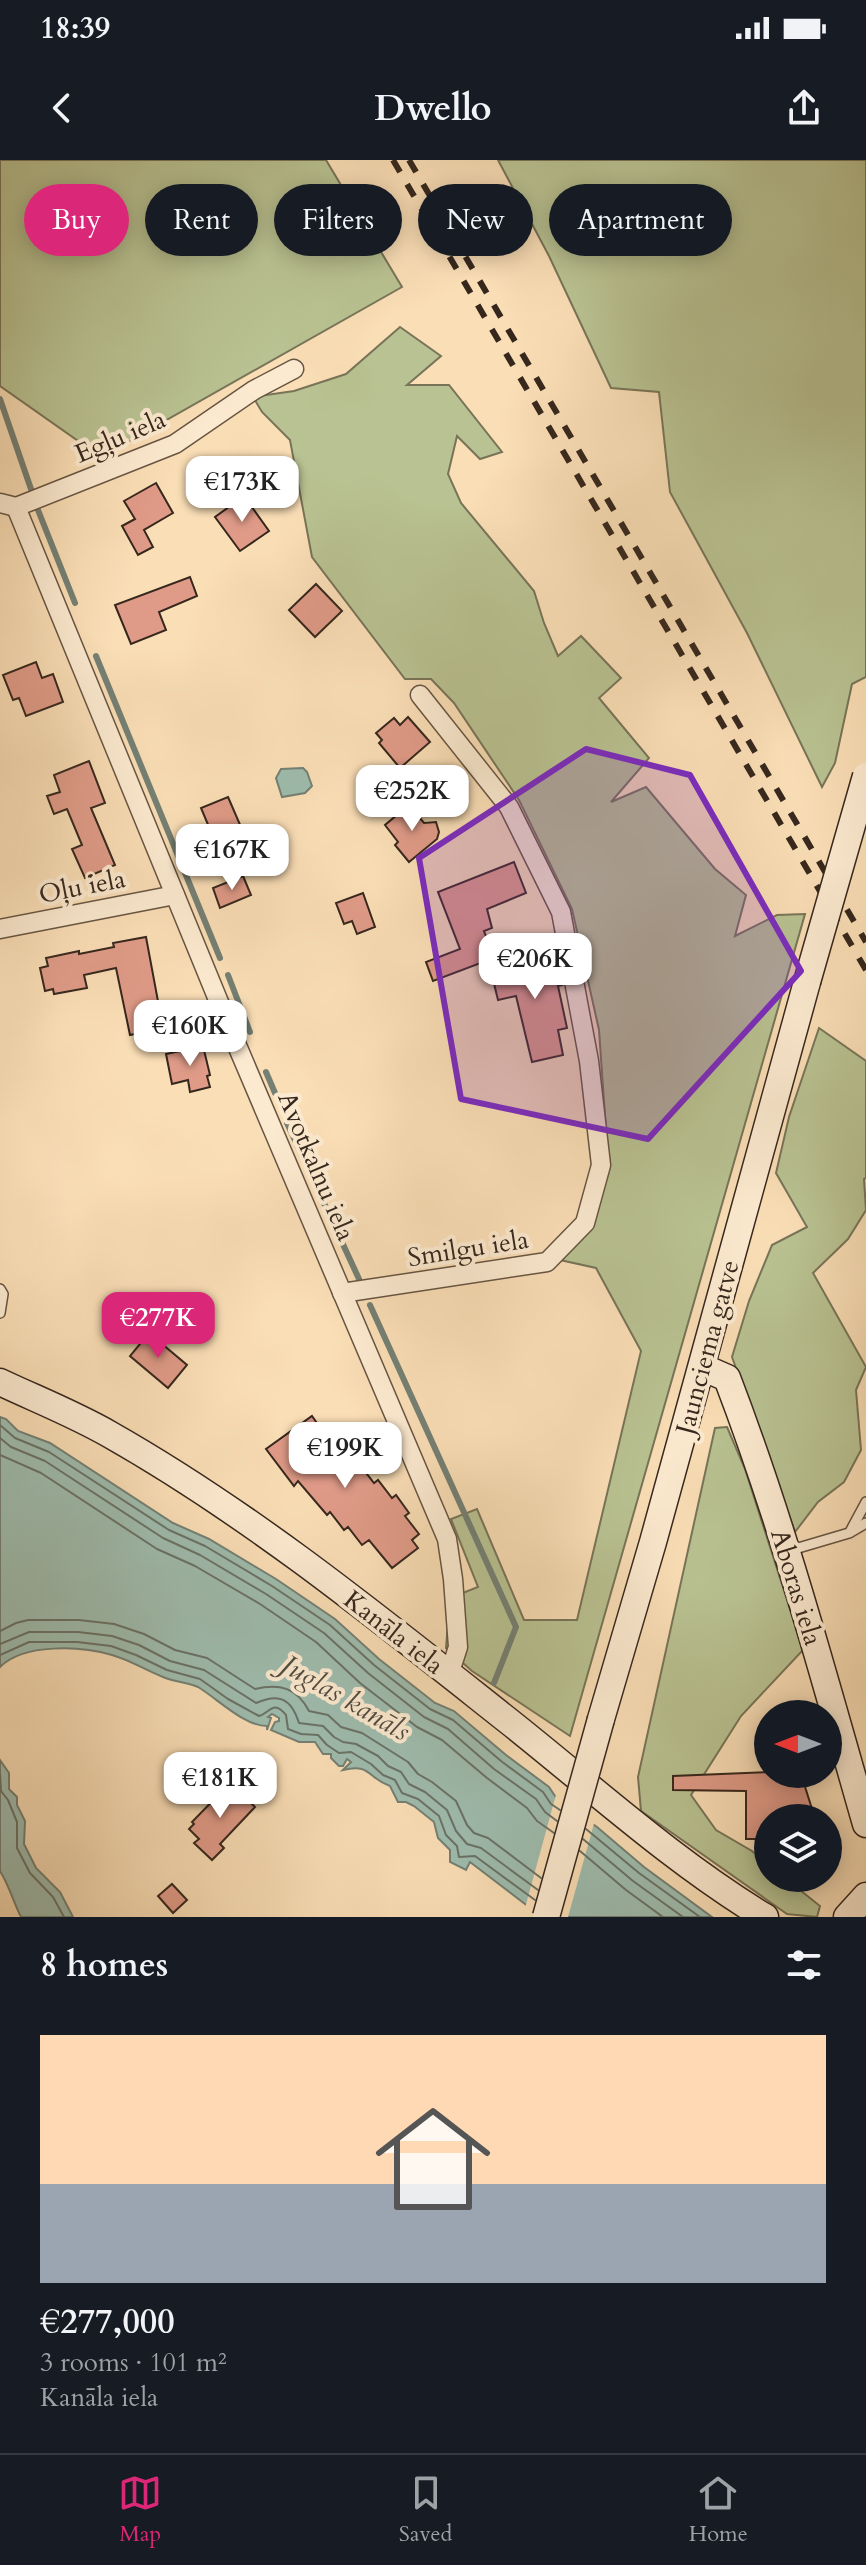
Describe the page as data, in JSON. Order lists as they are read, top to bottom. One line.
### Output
{"streets":{"street":["Egļu iela","Oļu iela","Avotkalnu iela","Smilgu iela","Jaunciema gatve","Aboras iela","Kanāla iela"]},"crossings":[["Egļu iela","Avotkalnu iela"],["Oļu iela","Avotkalnu iela"],["Avotkalnu iela","Smilgu iela"],["Avotkalnu iela","Kanāla iela"],["Jaunciema gatve","Aboras iela"]],"water":["Juglas kanāls"],"north":"left","page":{"status":"18:39","header":"Dwello","chip":["Buy","Rent","Filters","New","Apartment"],"price":["€173K","€252K","€167K","€206K","€160K","€277K","€199K","€181K"],"heading":"8 homes","list":[{"name":"€277,000","note":"3 rooms · 101 m² · Kanāla iela"}],"tabs":["Map","Saved","Home"]}}
